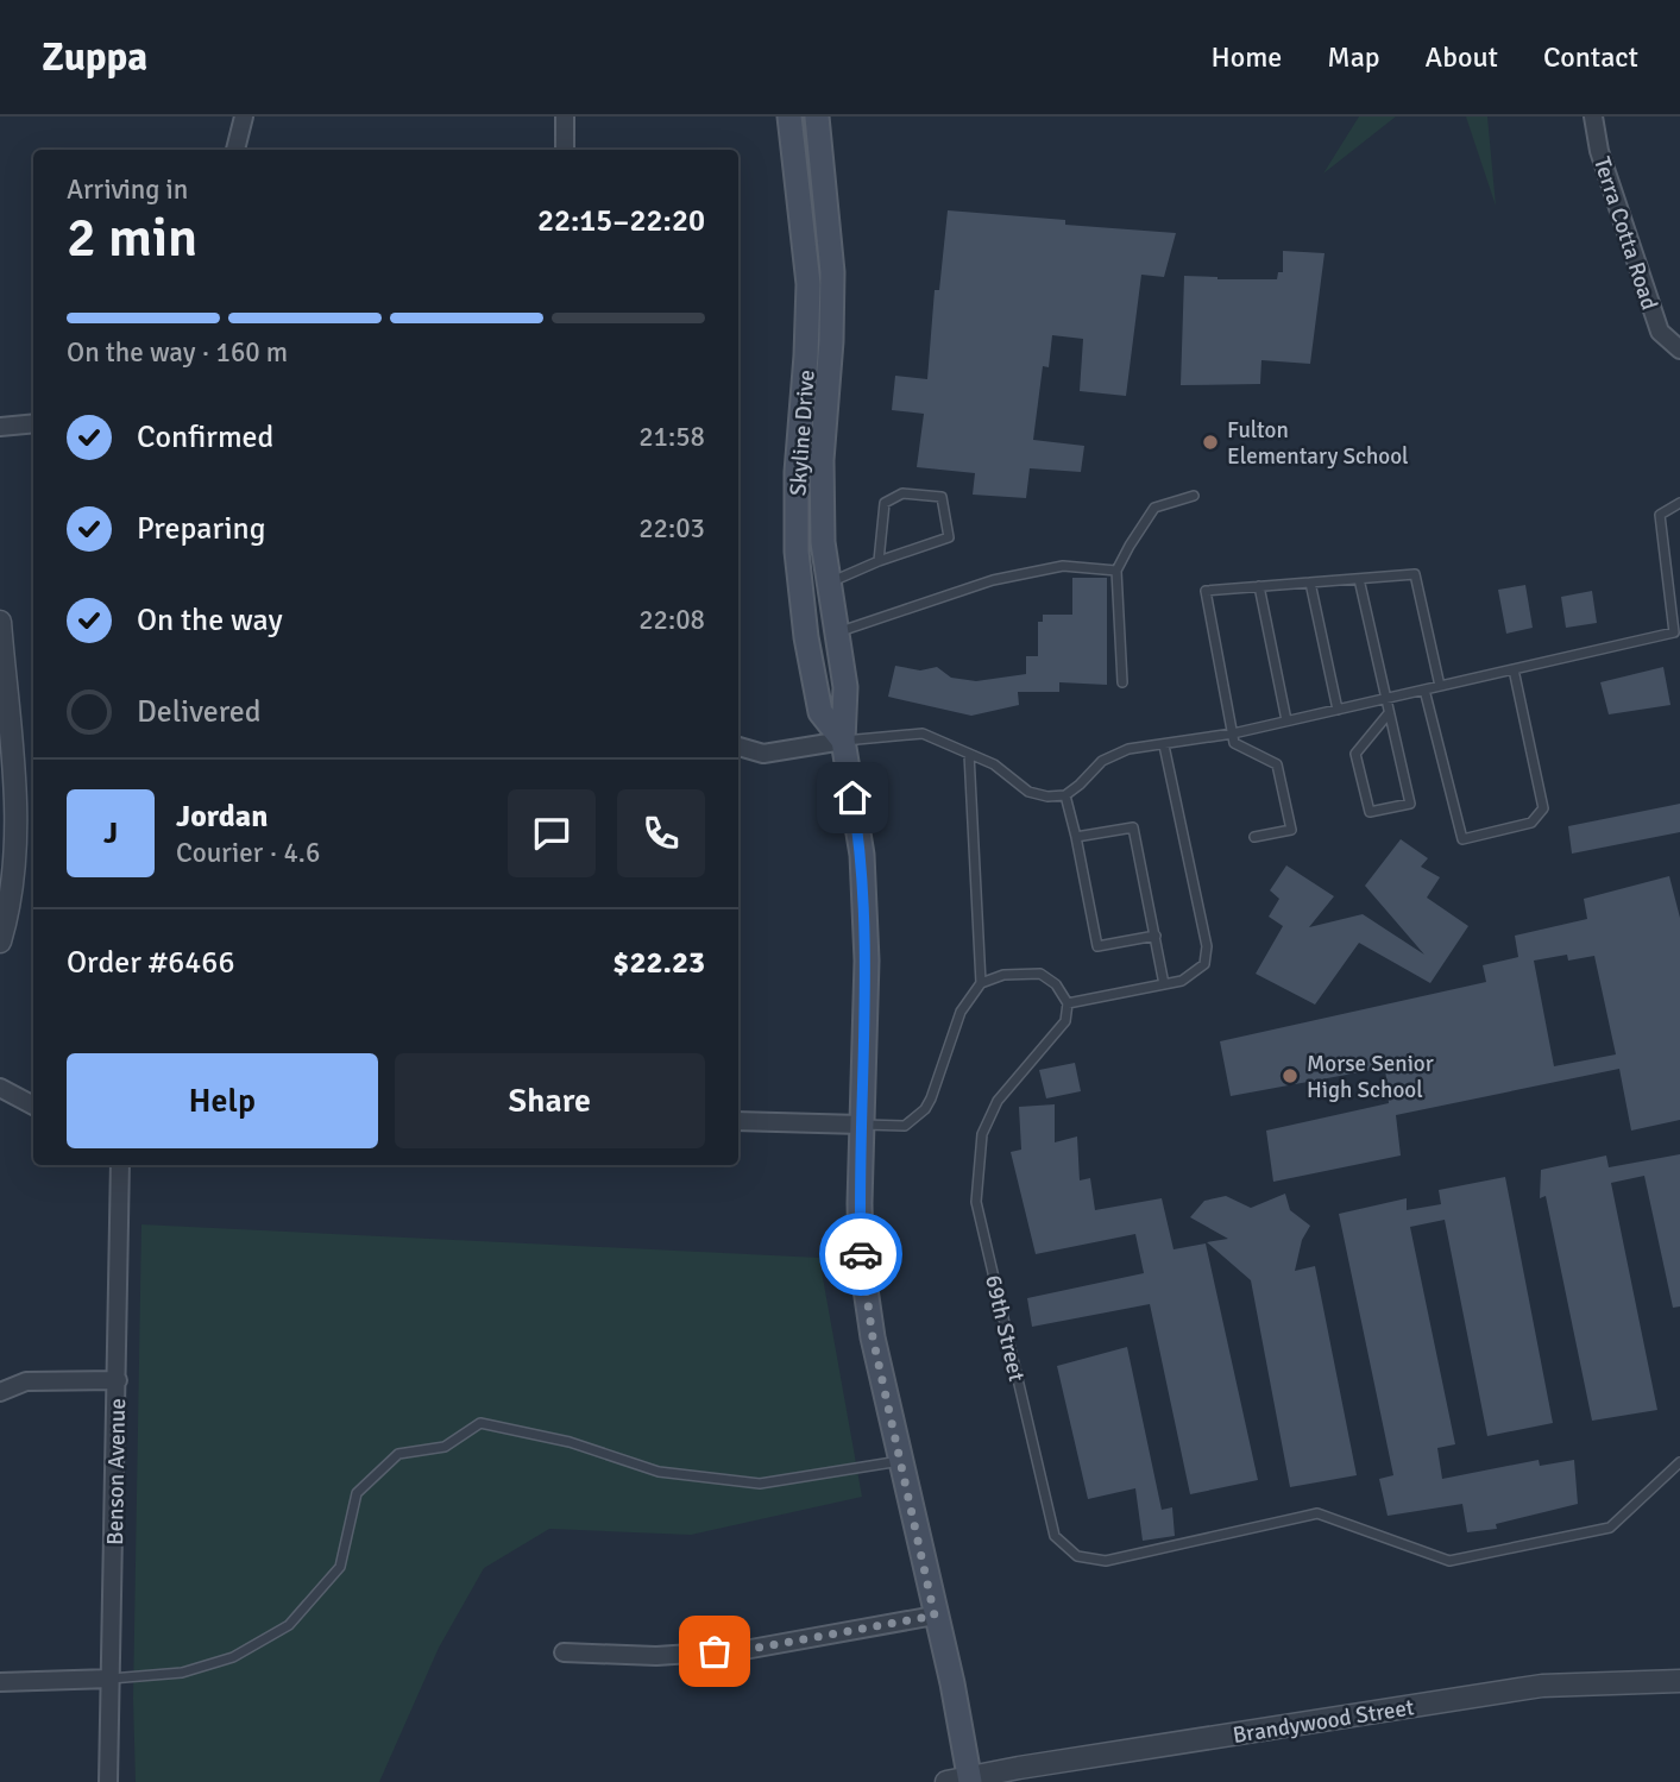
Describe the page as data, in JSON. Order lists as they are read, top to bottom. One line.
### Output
{"streets":{"main road":["Skyline Drive"],"street":["Terra Cotta Road","Benson Avenue","Brandywood Street"],"lane":["69th Street"]},"crossings":[["Skyline Drive","Brandywood Street"]],"places":["Fulton Elementary School","Morse Senior High School"],"page":{"header":"Zuppa","nav":["Home","Map","About","Contact"],"heading":["2 min","Arriving in","22:15–22:20"],"panel":["Jordan","Courier · 4.6","Order #6466","$22.23"],"bar":"On the way · 160 m","list":[["Confirmed","21:58"],["Preparing","22:03"],["On the way","22:08"],"Delivered"],"round":"J","buttons":["Help","Share"]}}
